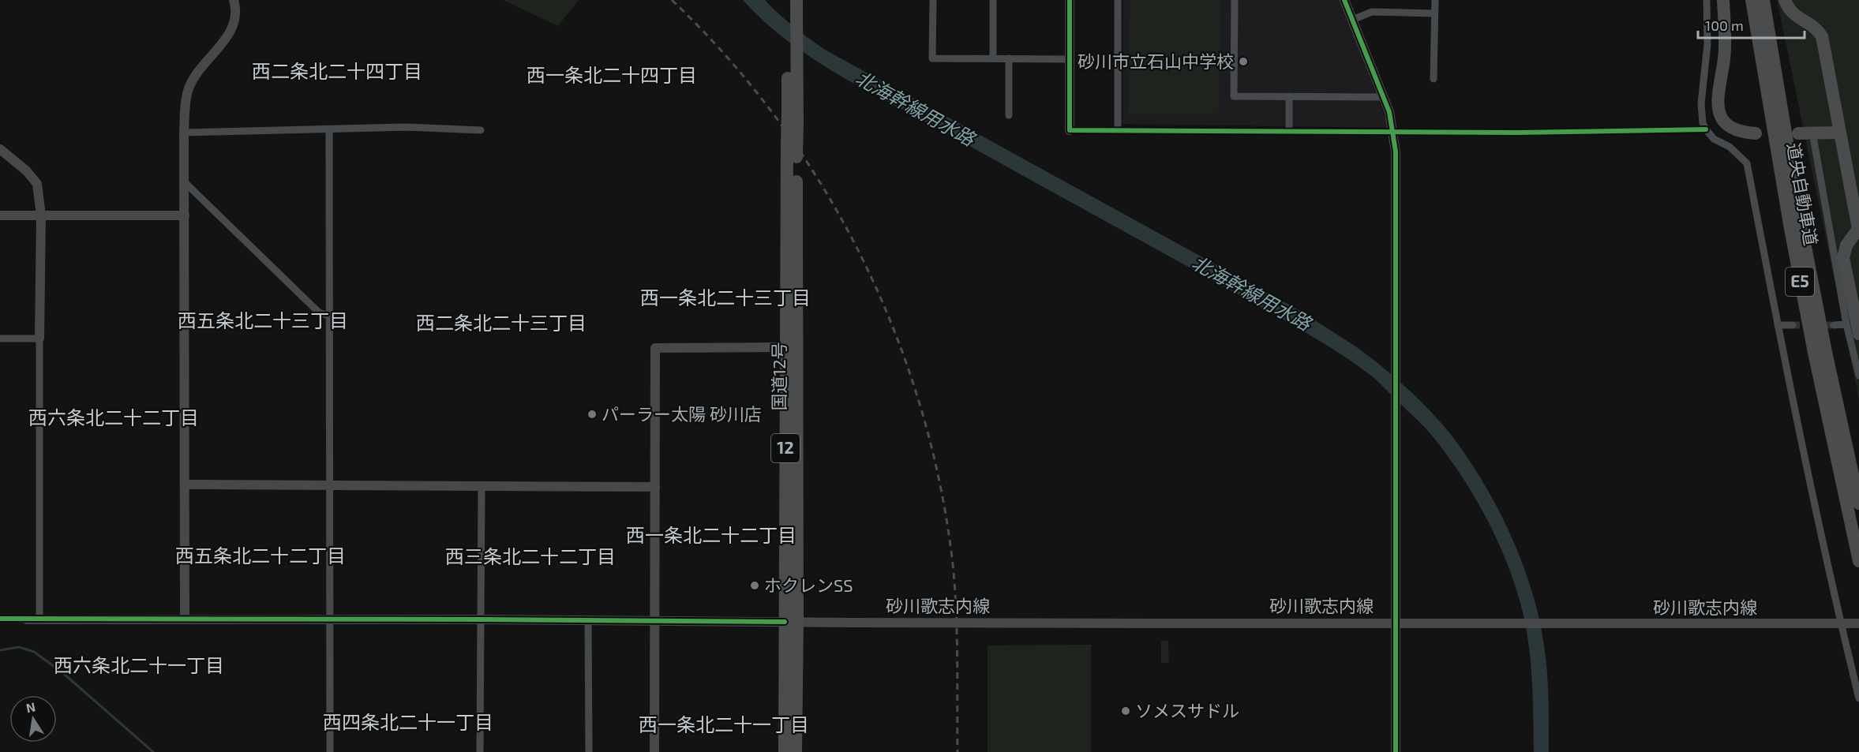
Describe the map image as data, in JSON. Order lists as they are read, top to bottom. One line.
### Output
{"streets":{"highway":["道央自動車道","E5","国道12号","12"],"street":["砂川歌志内線"]},"crossings":[["国道12号","砂川歌志内線"]],"districts":["西二条北二十四丁目","西一条北二十四丁目","西一条北二十三丁目","西五条北二十三丁目","西二条北二十三丁目","西六条北二十二丁目","西一条北二十二丁目","西五条北二十二丁目","西三条北二十二丁目","西六条北二十一丁目","西四条北二十一丁目","西一条北二十一丁目"],"water":["北海幹線用水路"],"places":["砂川市立石山中学校","パーラー太陽 砂川店","ホクレンSS","ソメスサドル"],"scale_bar":"100 m","north":"top"}
